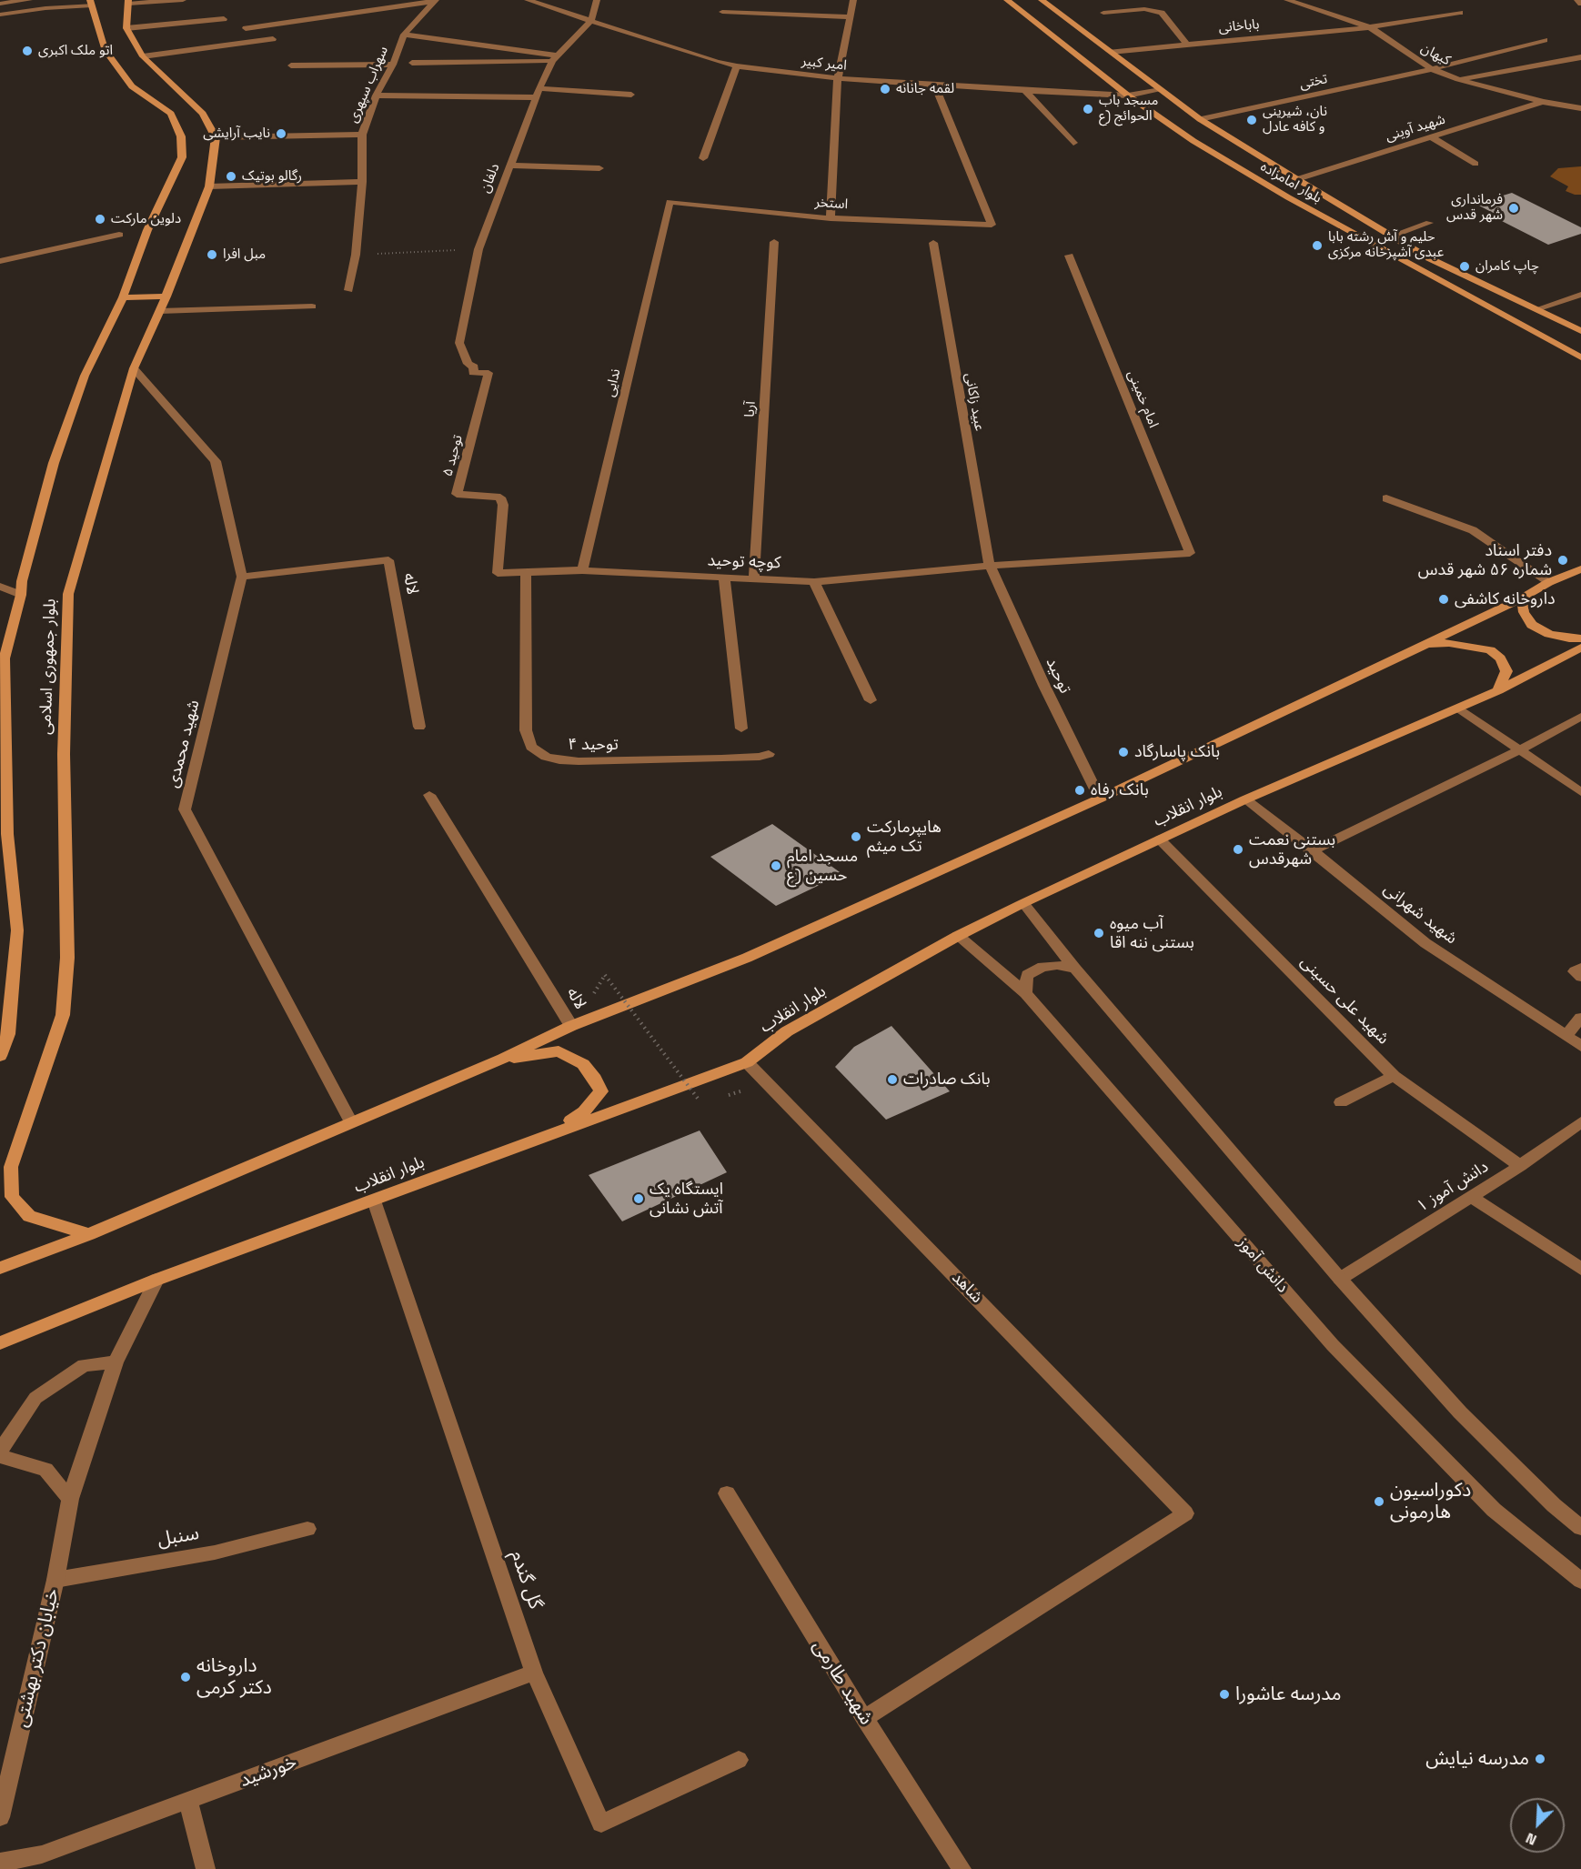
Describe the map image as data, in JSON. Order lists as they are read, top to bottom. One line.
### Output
{"streets":{"main road":["بلوار امامزاده","بلوار جمهوری اسلامی","بلوار انقلاب"],"street":["باباخانی","کیهان","امیر کبیر","تختی","سهراب سپهری","شهید آوینی","دلفان","استخر","ندایی","امام خمینی","عبید زاکانی","آریا","توحید ۵","کوچه توحید","لاله","توحید","شهید محمدی","توحید ۴","شهید شهرانی","شهید علی حسینی","دانش آموز ۱","دانش آموز","شاهد","سنبل","گل گندم","خیابان دکتر بهشتی","شهید طارمی","خورشید"]},"crossings":[["باباخانی","کیهان"],["باباخانی","بلوار امامزاده"],["کیهان","تختی"],["کیهان","شهید آوینی"],["امیر کبیر","دلفان"],["امیر کبیر","بلوار امامزاده"],["امیر کبیر","استخر"],["تختی","بلوار امامزاده"],["شهید آوینی","بلوار امامزاده"],["دلفان","توحید ۵"],["استخر","ندایی"],["ندایی","کوچه توحید"],["امام خمینی","کوچه توحید"],["عبید زاکانی","کوچه توحید"],["عبید زاکانی","توحید"],["آریا","کوچه توحید"],["توحید ۵","کوچه توحید"],["کوچه توحید","توحید"],["کوچه توحید","توحید ۴"],["لاله","شهید محمدی"],["بلوار جمهوری اسلامی","شهید محمدی"],["بلوار انقلاب","شهید شهرانی"],["بلوار انقلاب","شهید علی حسینی"],["بلوار انقلاب","دانش آموز"],["بلوار انقلاب","شاهد"],["بلوار انقلاب","گل گندم"],["بلوار انقلاب","خیابان دکتر بهشتی"],["شهید علی حسینی","دانش آموز ۱"],["شاهد","شهید طارمی"],["سنبل","خیابان دکتر بهشتی"],["گل گندم","خورشید"]],"places":["اتو ملک اکبری","لقمه جانانه","مسجد باب الحوائج (ع","نان، شیرینی و کافه عادل","نایب آرایشی","رگالو بوتیک","فرمانداری شهر قدس","دلوین مارکت","حلیم و آش رشته بابا عبدی آشپزخانه مرکزی","مبل افرا","چاپ کامران","دفتر اسناد شماره ۵۶ شهر قدس","داروخانه کاشفی","بانک پاسارگاد","بانک رفاه","هایپرمارکت تک میثم","بستنی نعمت شهرقدس","مسجد امام حسین (ع","آب میوه بستنی ننه اقا","بانک صادرات","ایستگاه یک آتش نشانی","دکوراسیون هارمونی","داروخانه دکتر کرمی","مدرسه عاشورا","مدرسه نیایش"],"north":"bottom left"}
